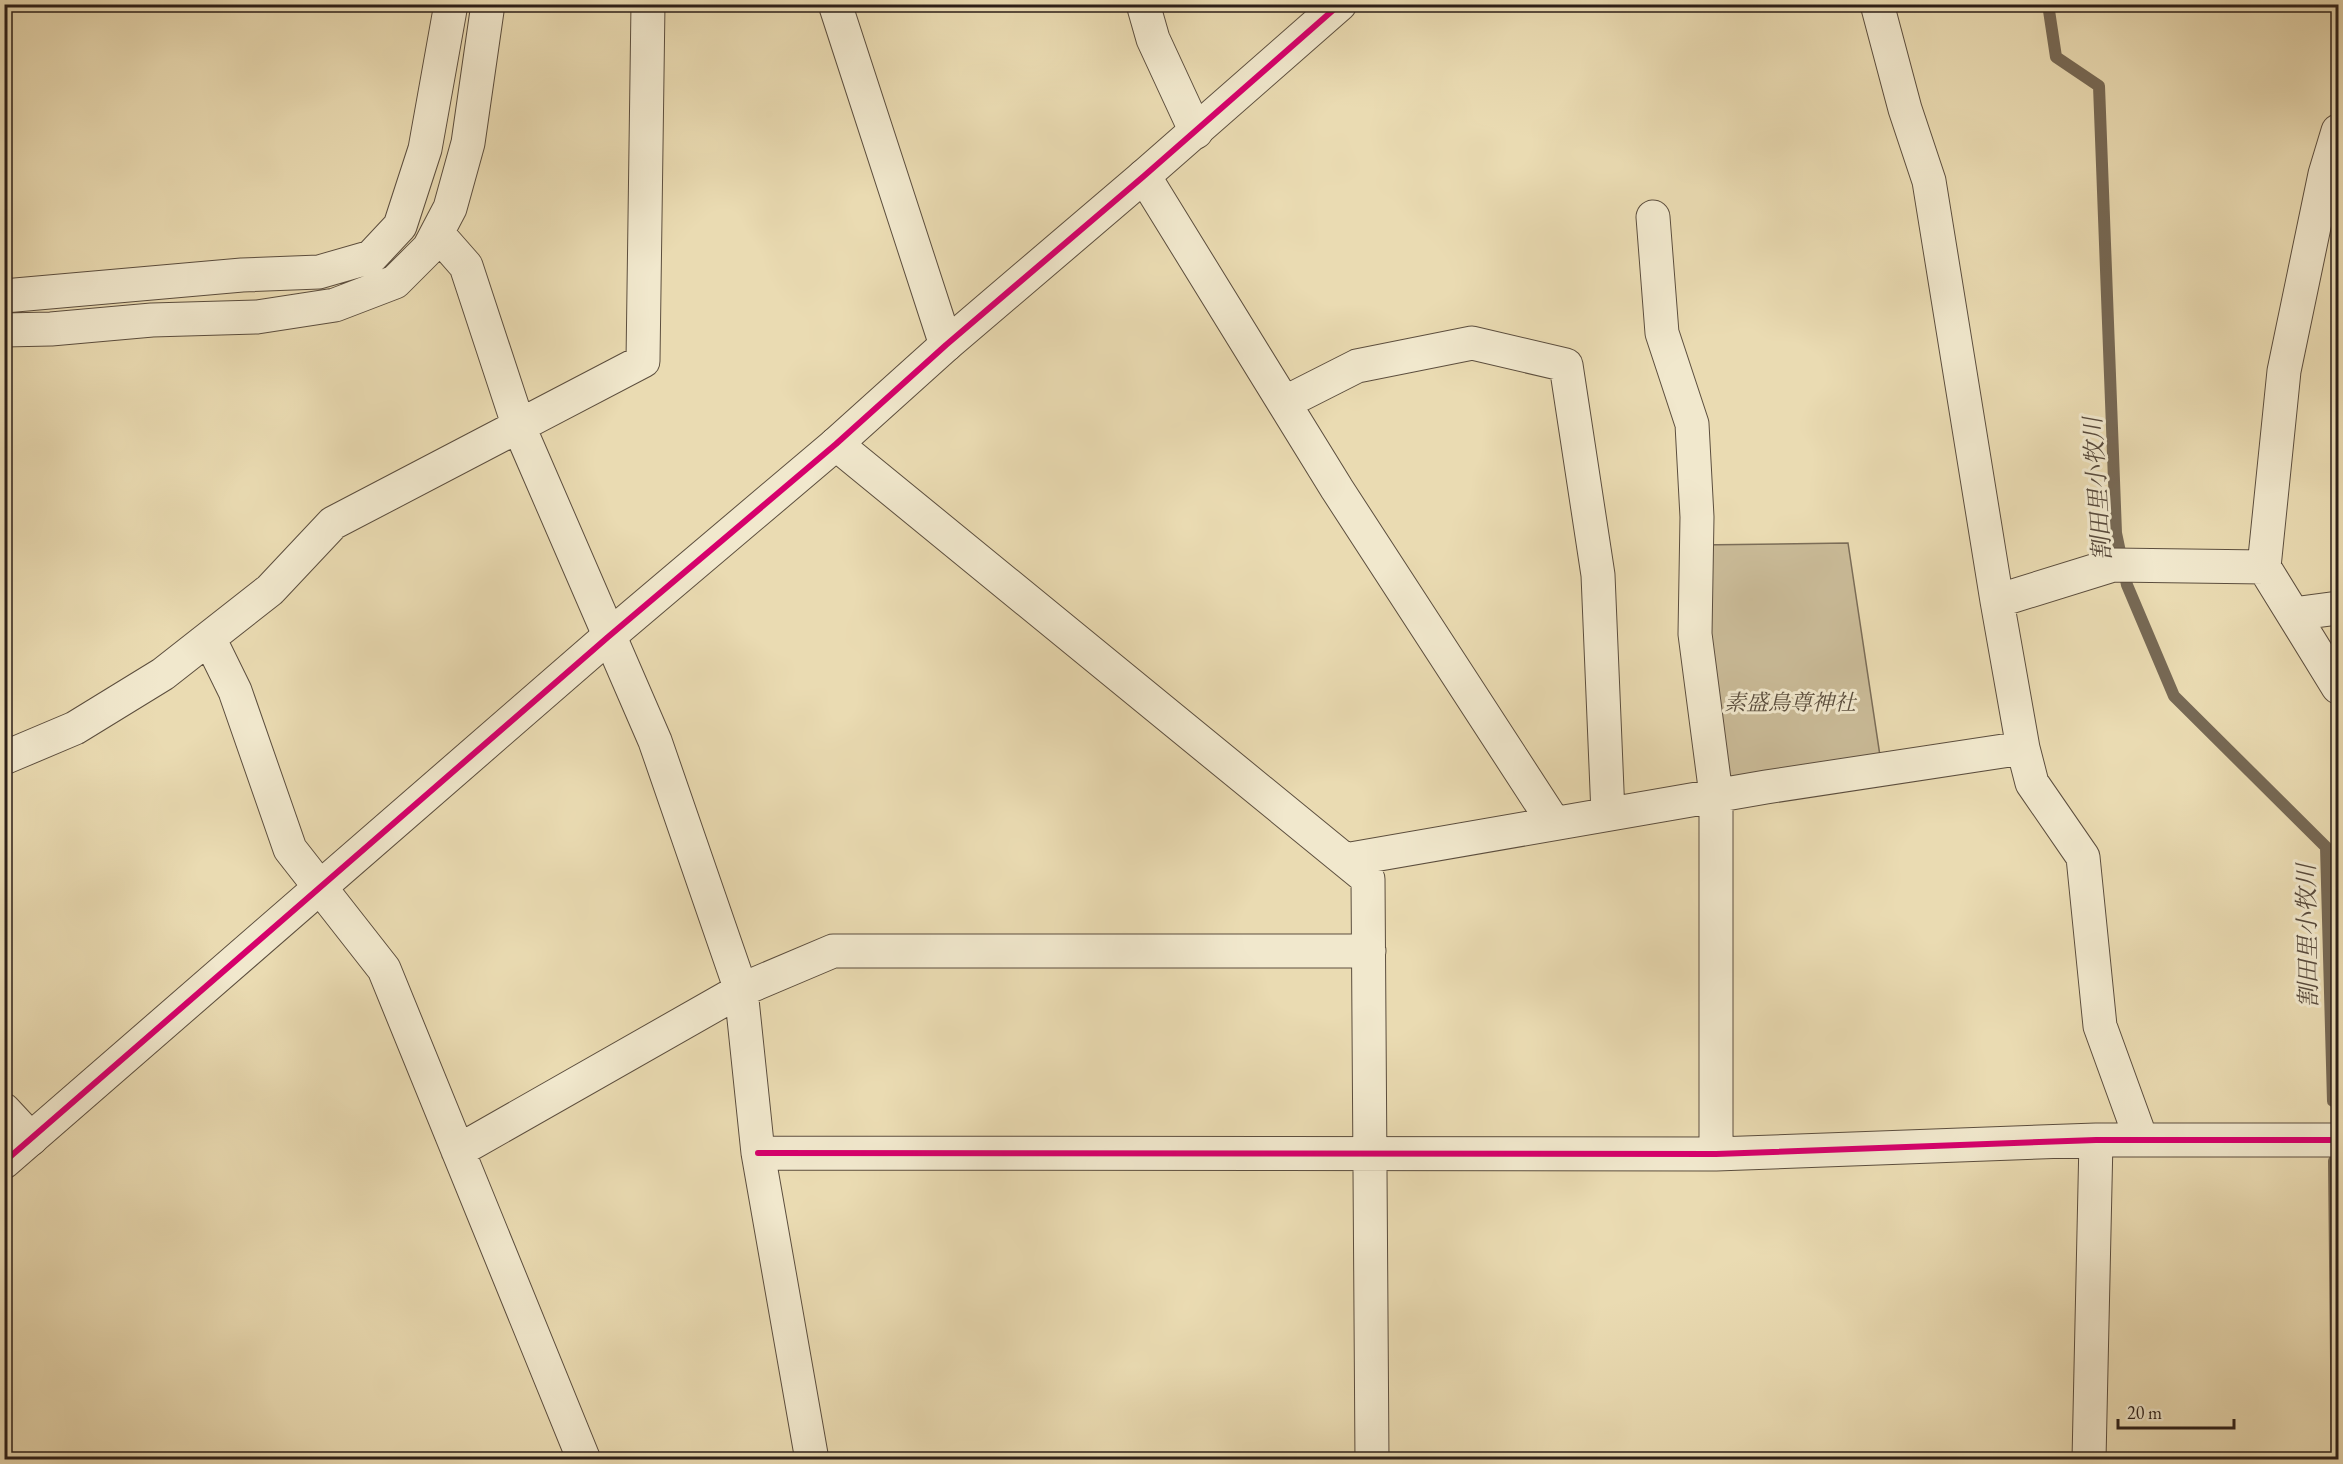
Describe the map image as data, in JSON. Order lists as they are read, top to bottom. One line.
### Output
{"water":["割田里小牧川"],"parks":["素盛鳥尊神社"],"scale_bar":"20 m"}
